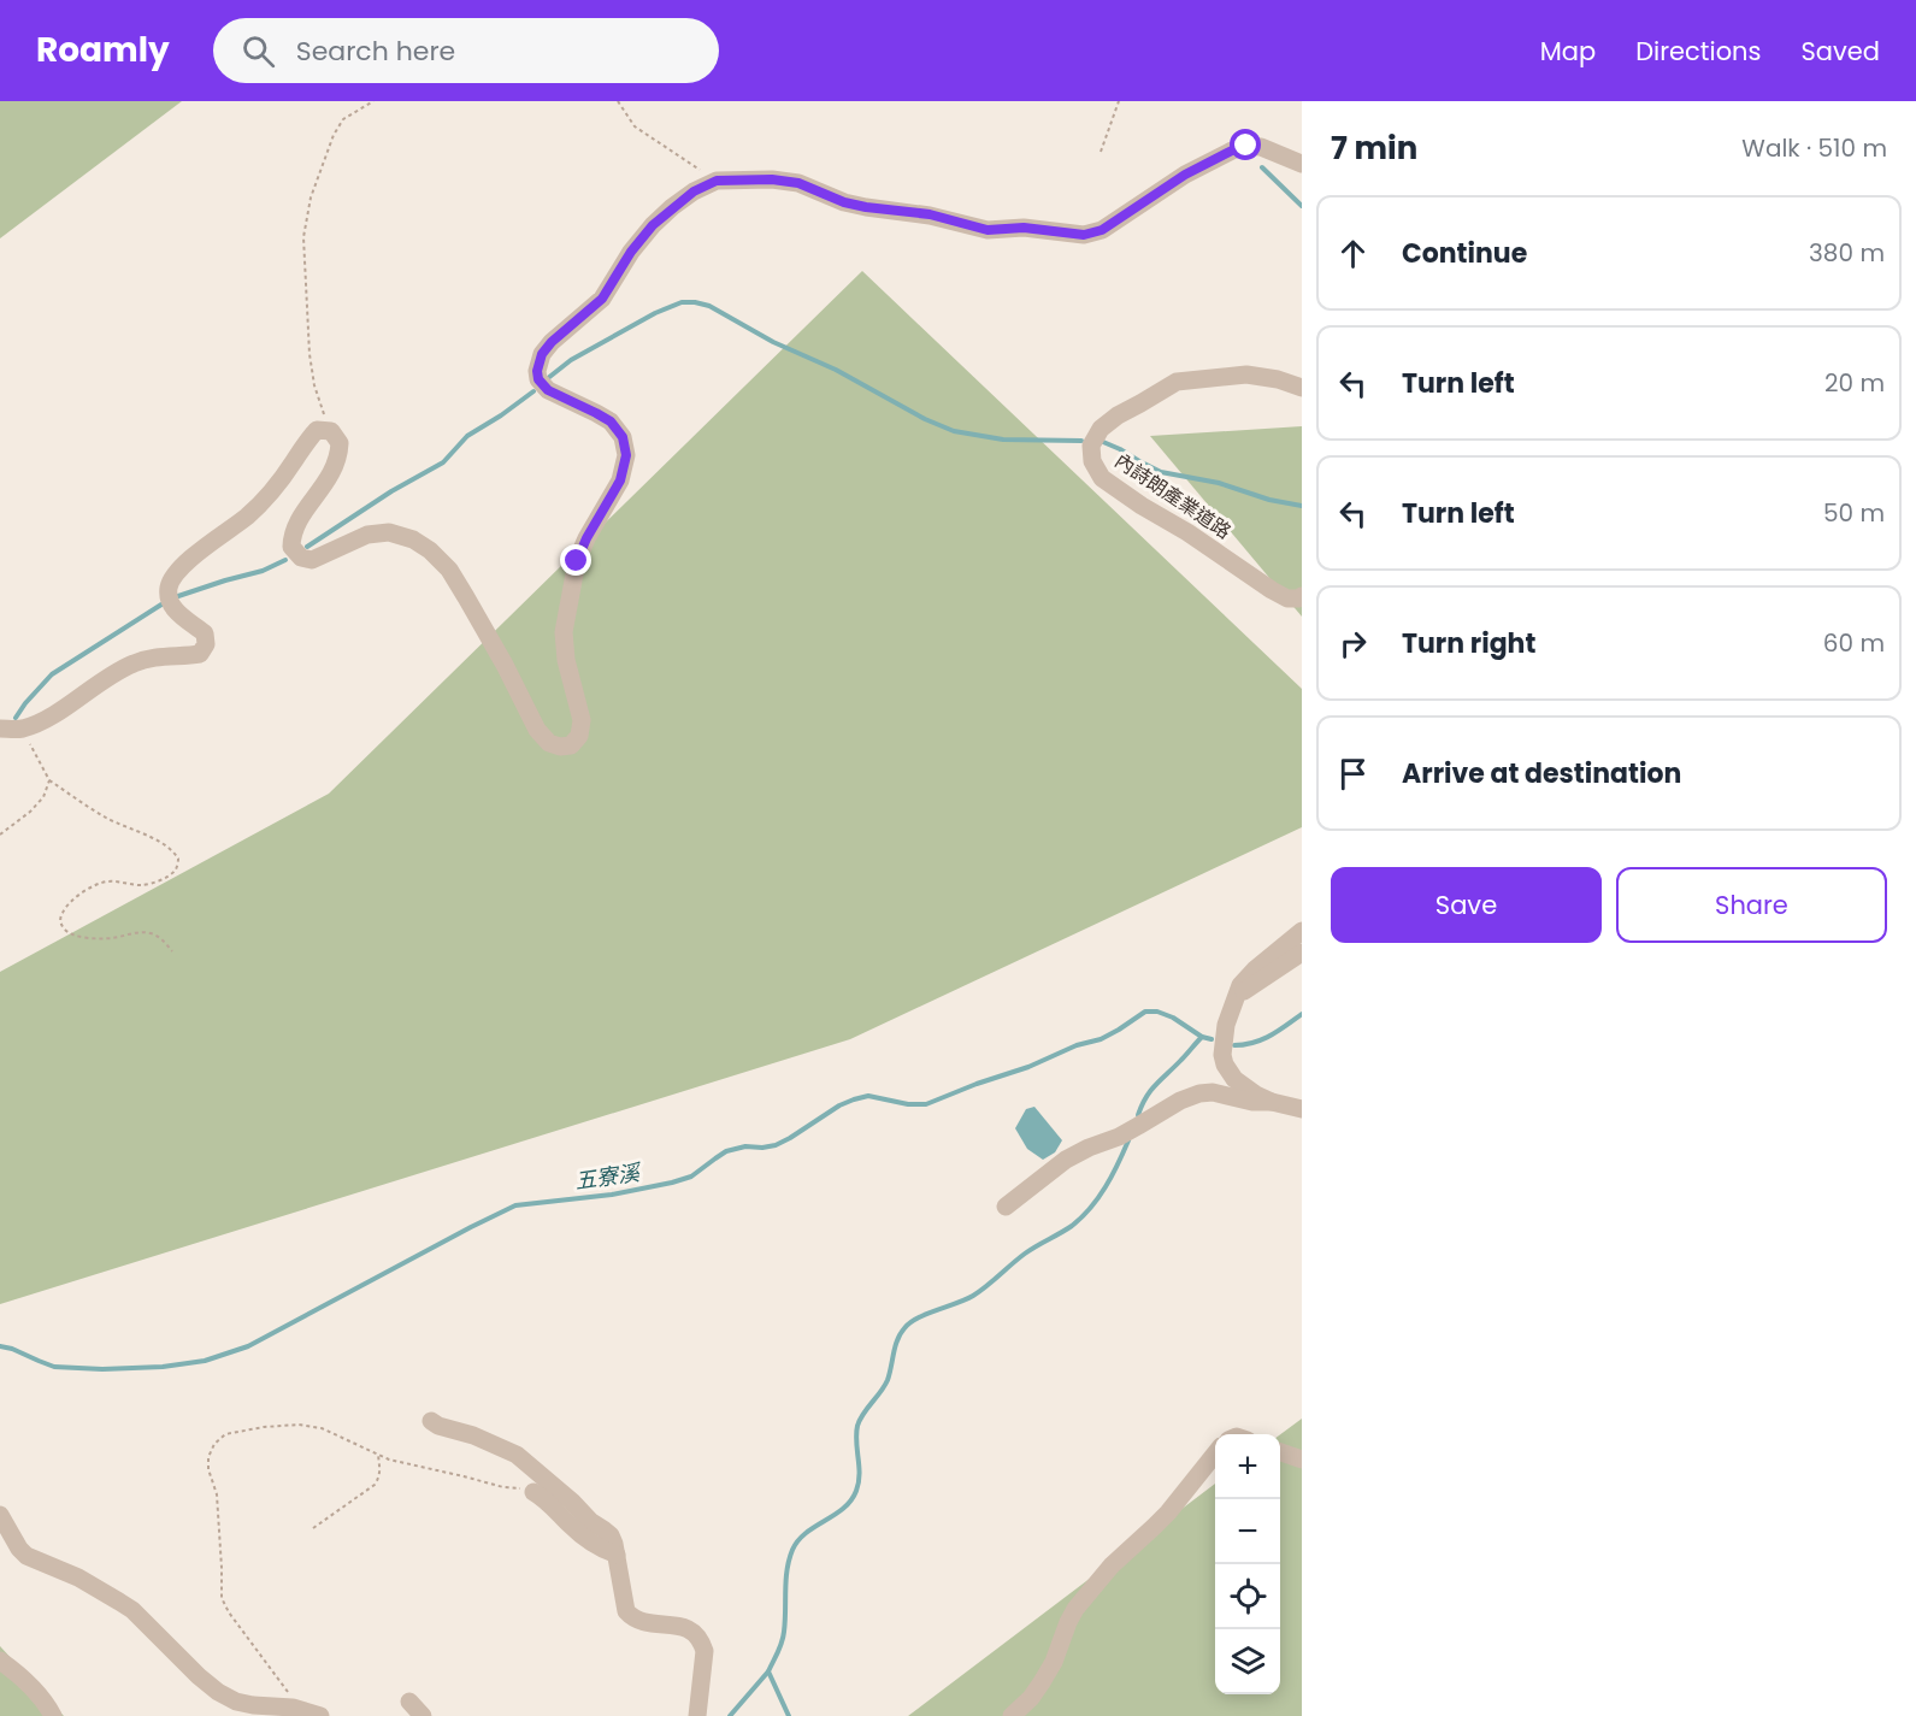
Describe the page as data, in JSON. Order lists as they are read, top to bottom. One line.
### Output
{"streets":{"lane":["內詩朗產業道路"]},"water":["五寮溪"],"page":{"header":"Roamly","search":"Search here","nav":["Map","Directions","Saved"],"heading":["7 min","Walk · 510 m"],"list":[["Continue","380 m"],["Turn left","20 m"],["Turn left","50 m"],["Turn right","60 m"],"Arrive at destination"],"buttons":["Save","Share"],"map_buttons":["+","−"]}}
